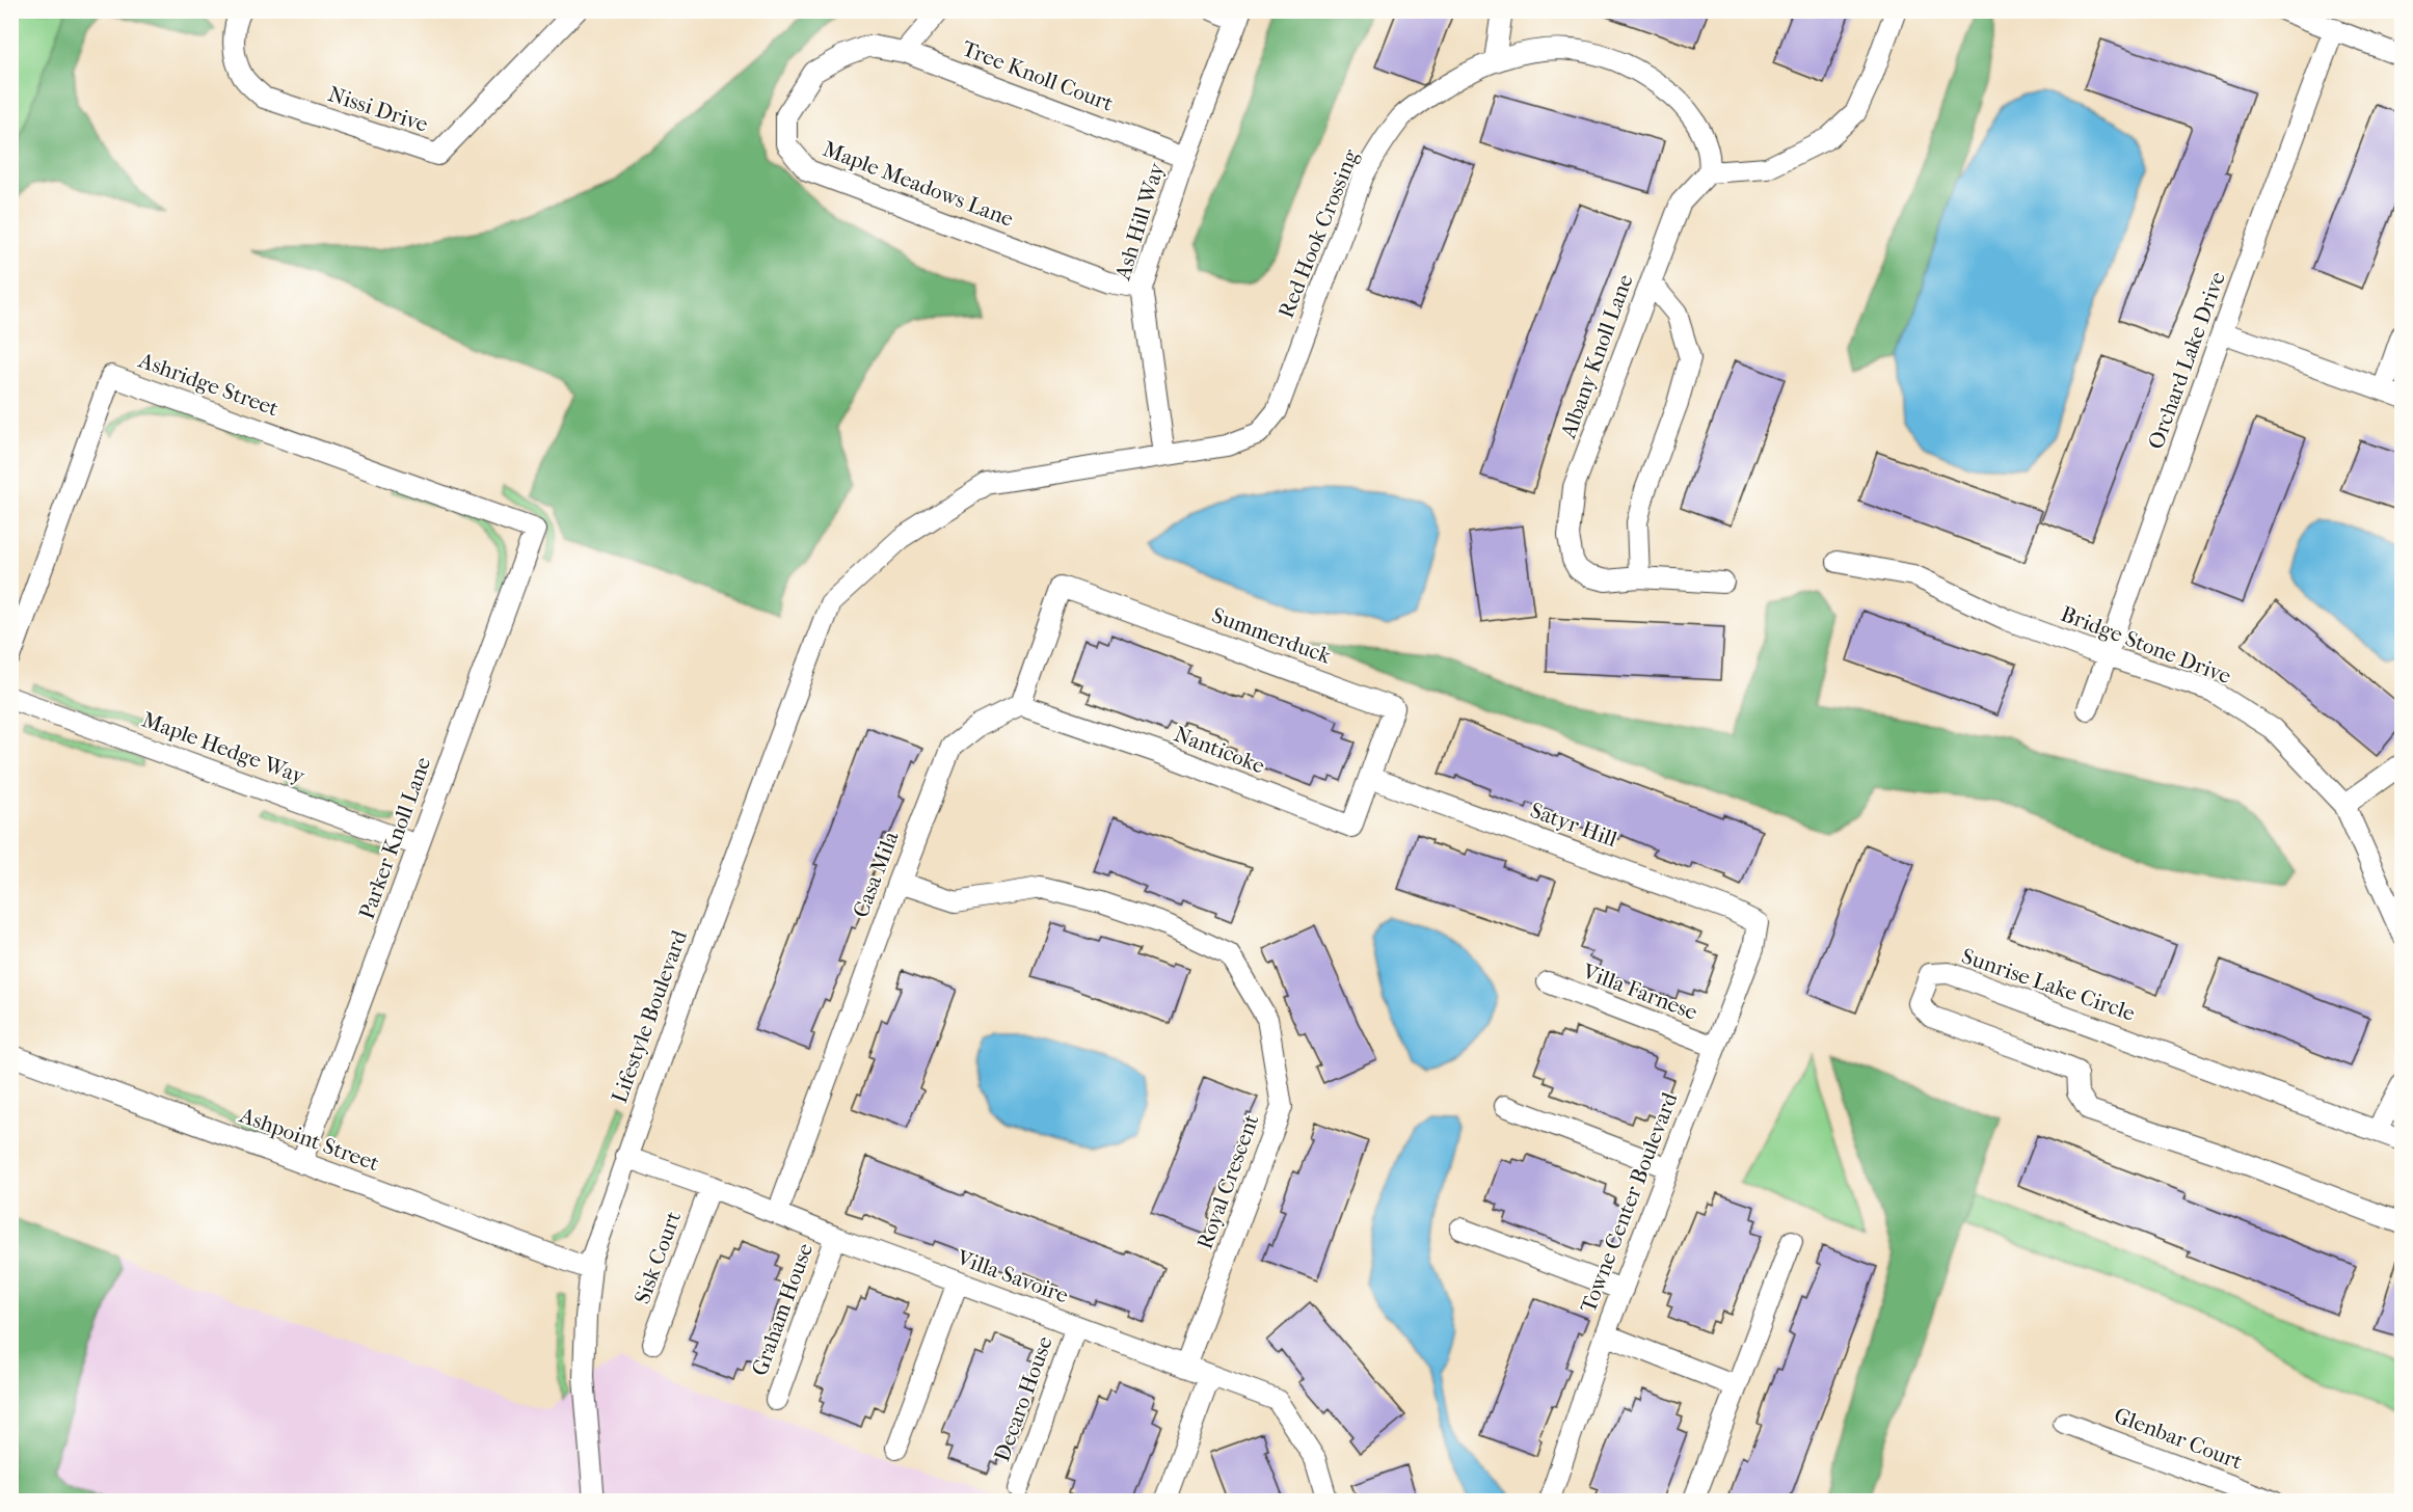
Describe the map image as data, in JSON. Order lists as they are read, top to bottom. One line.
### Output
{"streets":{"street":["Tree Knoll Court","Nissi Drive","Maple Meadows Lane","Ash Hill Way","Red Hook Crossing","Albany Knoll Lane","Orchard Lake Drive","Ashridge Street","Summerduck","Bridge Stone Drive","Maple Hedge Way","Nanticoke","Satyr Hill","Parker Knoll Lane","Casa Mila","Sunrise Lake Circle","Villa Farnese","Lifestyle Boulevard","Ashpoint Street","Royal Crescent","Towne Center Boulevard","Sisk Court","Villa Savoire","Graham House","Decaro House","Glenbar Court"]},"crossings":[["Tree Knoll Court","Maple Meadows Lane"],["Tree Knoll Court","Ash Hill Way"],["Maple Meadows Lane","Ash Hill Way"],["Ash Hill Way","Red Hook Crossing"],["Red Hook Crossing","Albany Knoll Lane"],["Red Hook Crossing","Lifestyle Boulevard"],["Orchard Lake Drive","Bridge Stone Drive"],["Ashridge Street","Parker Knoll Lane"],["Summerduck","Nanticoke"],["Summerduck","Satyr Hill"],["Summerduck","Casa Mila"],["Maple Hedge Way","Parker Knoll Lane"],["Nanticoke","Satyr Hill"],["Nanticoke","Casa Mila"],["Satyr Hill","Towne Center Boulevard"],["Parker Knoll Lane","Ashpoint Street"],["Casa Mila","Royal Crescent"],["Casa Mila","Villa Savoire"],["Villa Farnese","Towne Center Boulevard"],["Lifestyle Boulevard","Ashpoint Street"],["Lifestyle Boulevard","Villa Savoire"],["Royal Crescent","Villa Savoire"],["Sisk Court","Villa Savoire"],["Villa Savoire","Graham House"],["Villa Savoire","Decaro House"]]}
